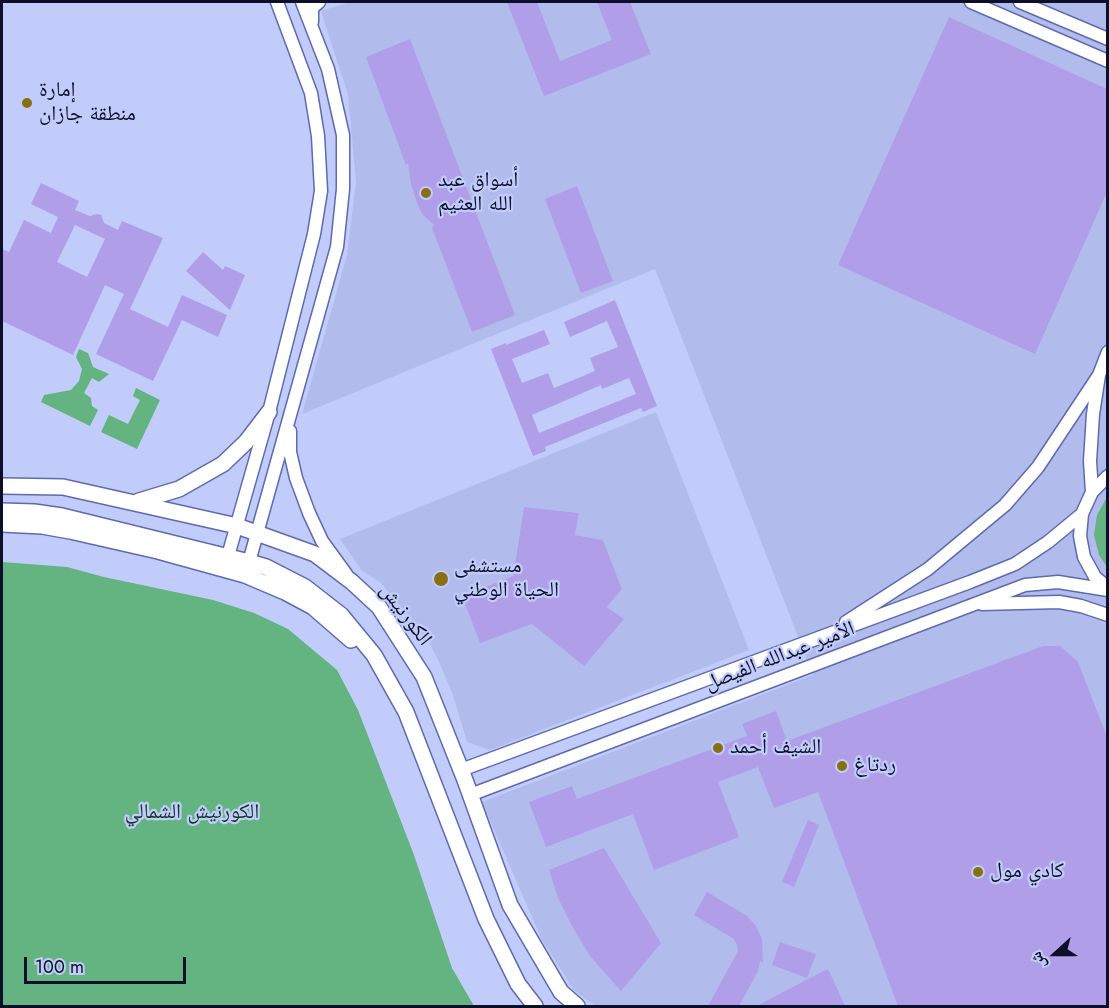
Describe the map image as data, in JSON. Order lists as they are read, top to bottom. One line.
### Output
{"streets":{"main road":["الكورنيش"],"street":["الأمير عبدالله الفيصل"]},"crossings":[["الكورنيش","الأمير عبدالله الفيصل"]],"parks":["الكورنيش الشمالي"],"places":["إمارة منطقة جازان","أسواق عبد الله العثيم","مستشفى الحياة الوطني","الشيف أحمد","ردتاغ","كادي مول"],"scale_bar":"100 m","north":"left"}
